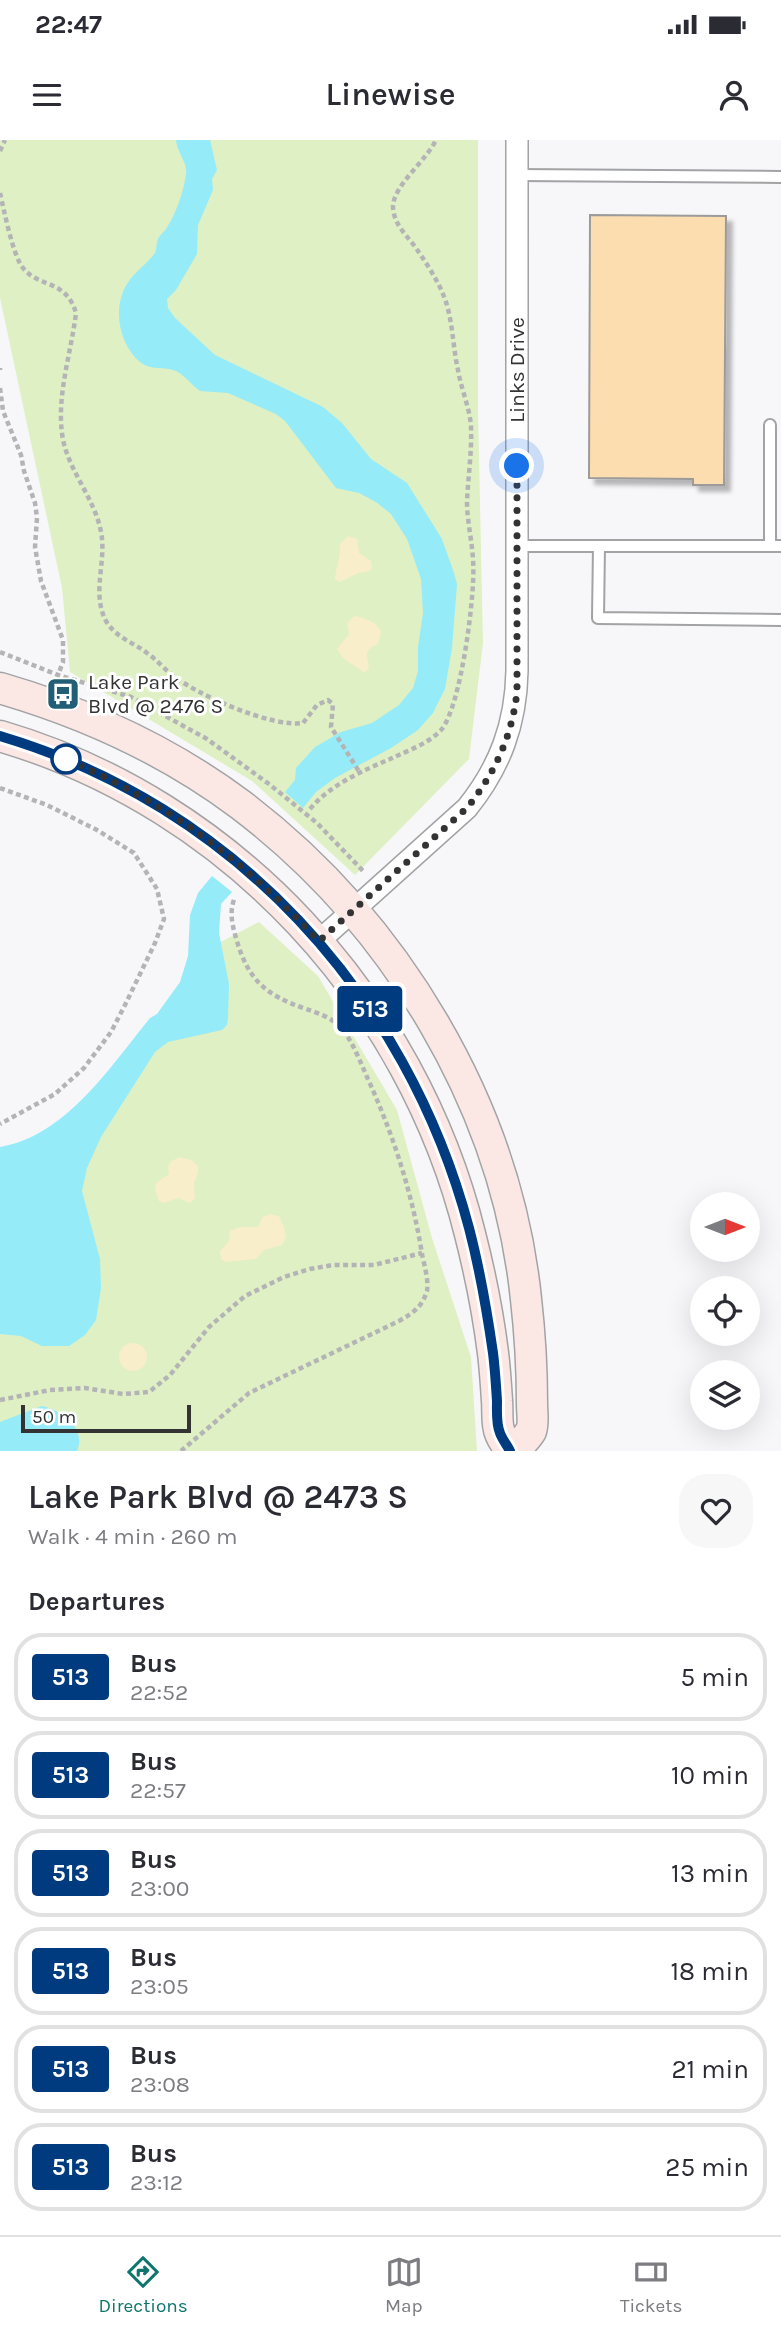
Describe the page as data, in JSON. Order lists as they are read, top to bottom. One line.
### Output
{"streets":{"street":["Links Drive"]},"places":{"bus stop":["Lake Park Blvd @ 2476 S"]},"lines":["bus line 513"],"scale_bar":"50 m","north":"right","page":{"status":"22:47","header":"Linewise","on_map":"513","scale":"50 m","heading":[["Lake Park Blvd @ 2473 S","Walk · 4 min · 260 m"],"Departures"],"list":[{"mark":"513","name":"Bus","note":"22:52","value":"5 min"},{"mark":"513","name":"Bus","note":"22:57","value":"10 min"},{"mark":"513","name":"Bus","note":"23:00","value":"13 min"},{"mark":"513","name":"Bus","note":"23:05","value":"18 min"},{"mark":"513","name":"Bus","note":"23:08","value":"21 min"},{"mark":"513","name":"Bus","note":"23:12","value":"25 min"}],"tabs":["Directions","Map","Tickets"]}}
